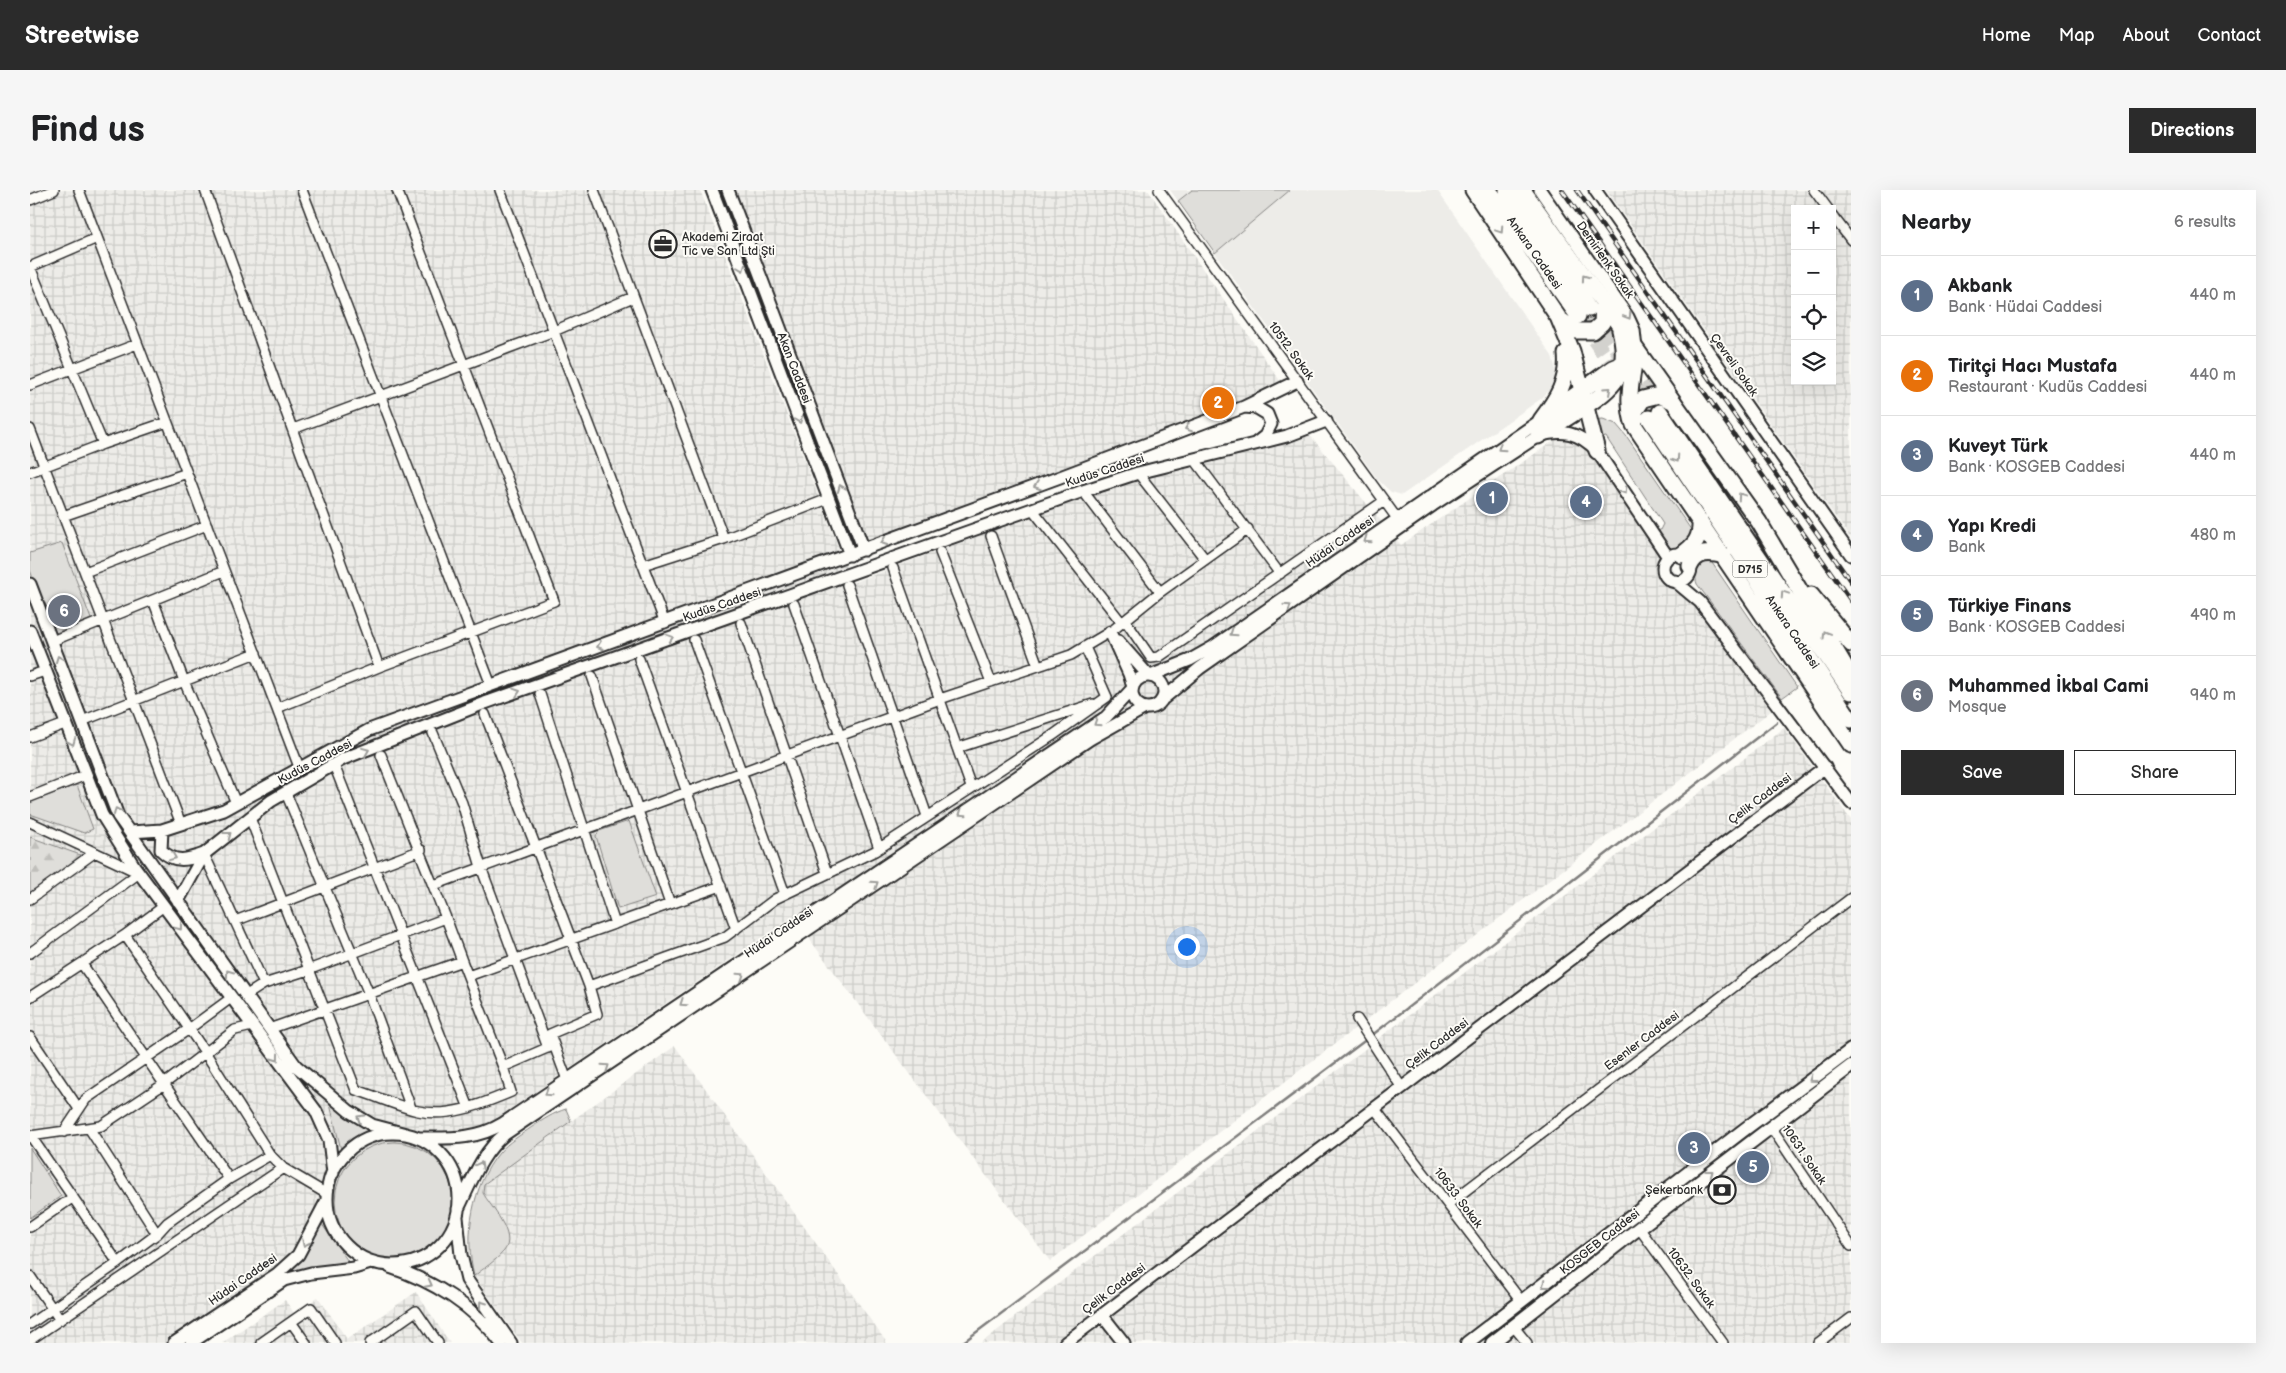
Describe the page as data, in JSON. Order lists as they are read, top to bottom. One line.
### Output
{"streets":{"highway":["Ankara Caddesi","D715"],"main road":["KOSGEB Caddesi"],"street":["Demirlenk Sokak","10512. Sokak","Çevreli Sokak","Akan Caddesi","Kudüs Caddesi","Hüdai Caddesi","Çelik Caddesi","Esenler Caddesi","10631. Sokak","10633. Sokak","10632. Sokak"]},"crossings":[["10512. Sokak","Kudüs Caddesi"],["10512. Sokak","Hüdai Caddesi"],["Akan Caddesi","Kudüs Caddesi"],["Çelik Caddesi","10633. Sokak"],["Esenler Caddesi","10633. Sokak"],["10631. Sokak","KOSGEB Caddesi"],["10633. Sokak","KOSGEB Caddesi"],["KOSGEB Caddesi","10632. Sokak"]],"one_way":["Demirlenk Sokak"],"places":{"office":["Akademi Ziraat Tic ve San Ltd Şti"],"bank":["Şekerbank"]},"page":{"header":"Streetwise","nav":["Home","Map","About","Contact"],"buttons":["Directions",["Save","Share"]],"title":"Find us","heading":["Nearby","6 results"],"map_buttons":["+","−"],"list":[{"mark":"1","name":"Akbank","note":"Bank · Hüdai Caddesi","value":"440 m"},{"mark":"2","name":"Tiritçi Hacı Mustafa","note":"Restaurant · Kudüs Caddesi","value":"440 m"},{"mark":"3","name":"Kuveyt Türk","note":"Bank · KOSGEB Caddesi","value":"440 m"},{"mark":"4","name":"Yapı Kredi","note":"Bank","value":"480 m"},{"mark":"5","name":"Türkiye Finans","note":"Bank · KOSGEB Caddesi","value":"490 m"},{"mark":"6","name":"Muhammed İkbal Cami","note":"Mosque","value":"940 m"}],"pins":["2","1","4","6","3","5"]}}
